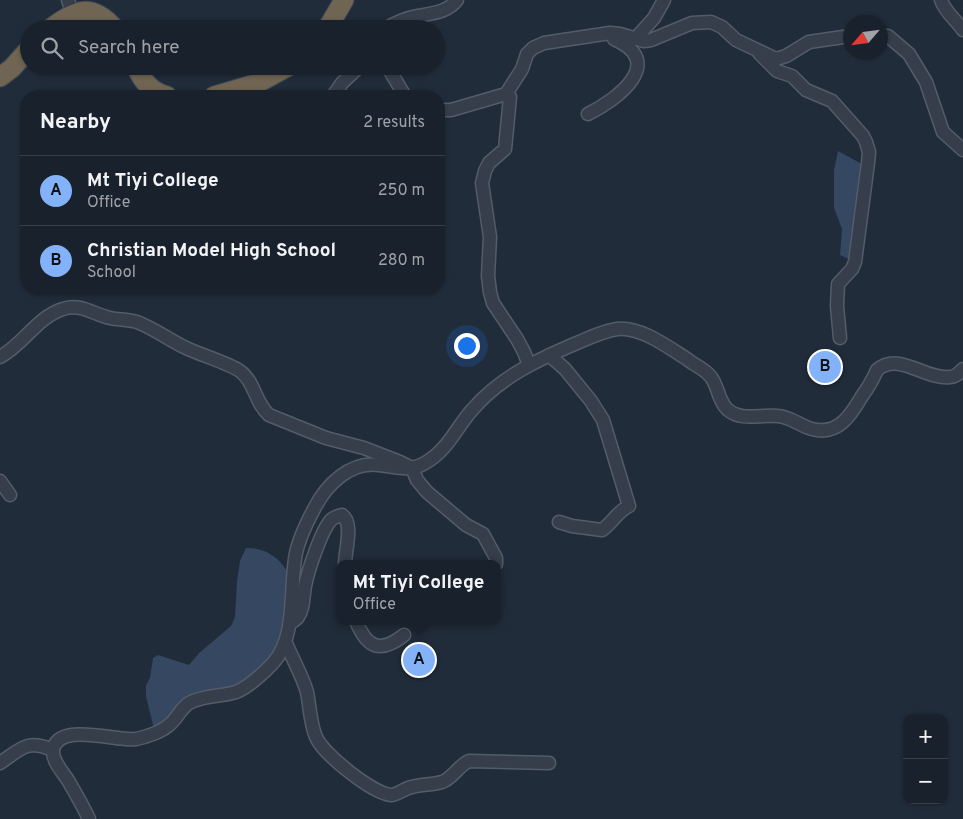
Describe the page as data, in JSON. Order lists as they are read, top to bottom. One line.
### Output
{"north":"bottom left","page":{"search":"Search here","heading":["Nearby","2 results"],"list":[{"mark":"A","name":"Mt Tiyi College","note":"Office","value":"250 m"},{"mark":"B","name":"Christian Model High School","note":"School","value":"280 m"}],"pins":["B","A"],"popup":["Mt Tiyi College","Office"],"map_buttons":["+","−"]}}
